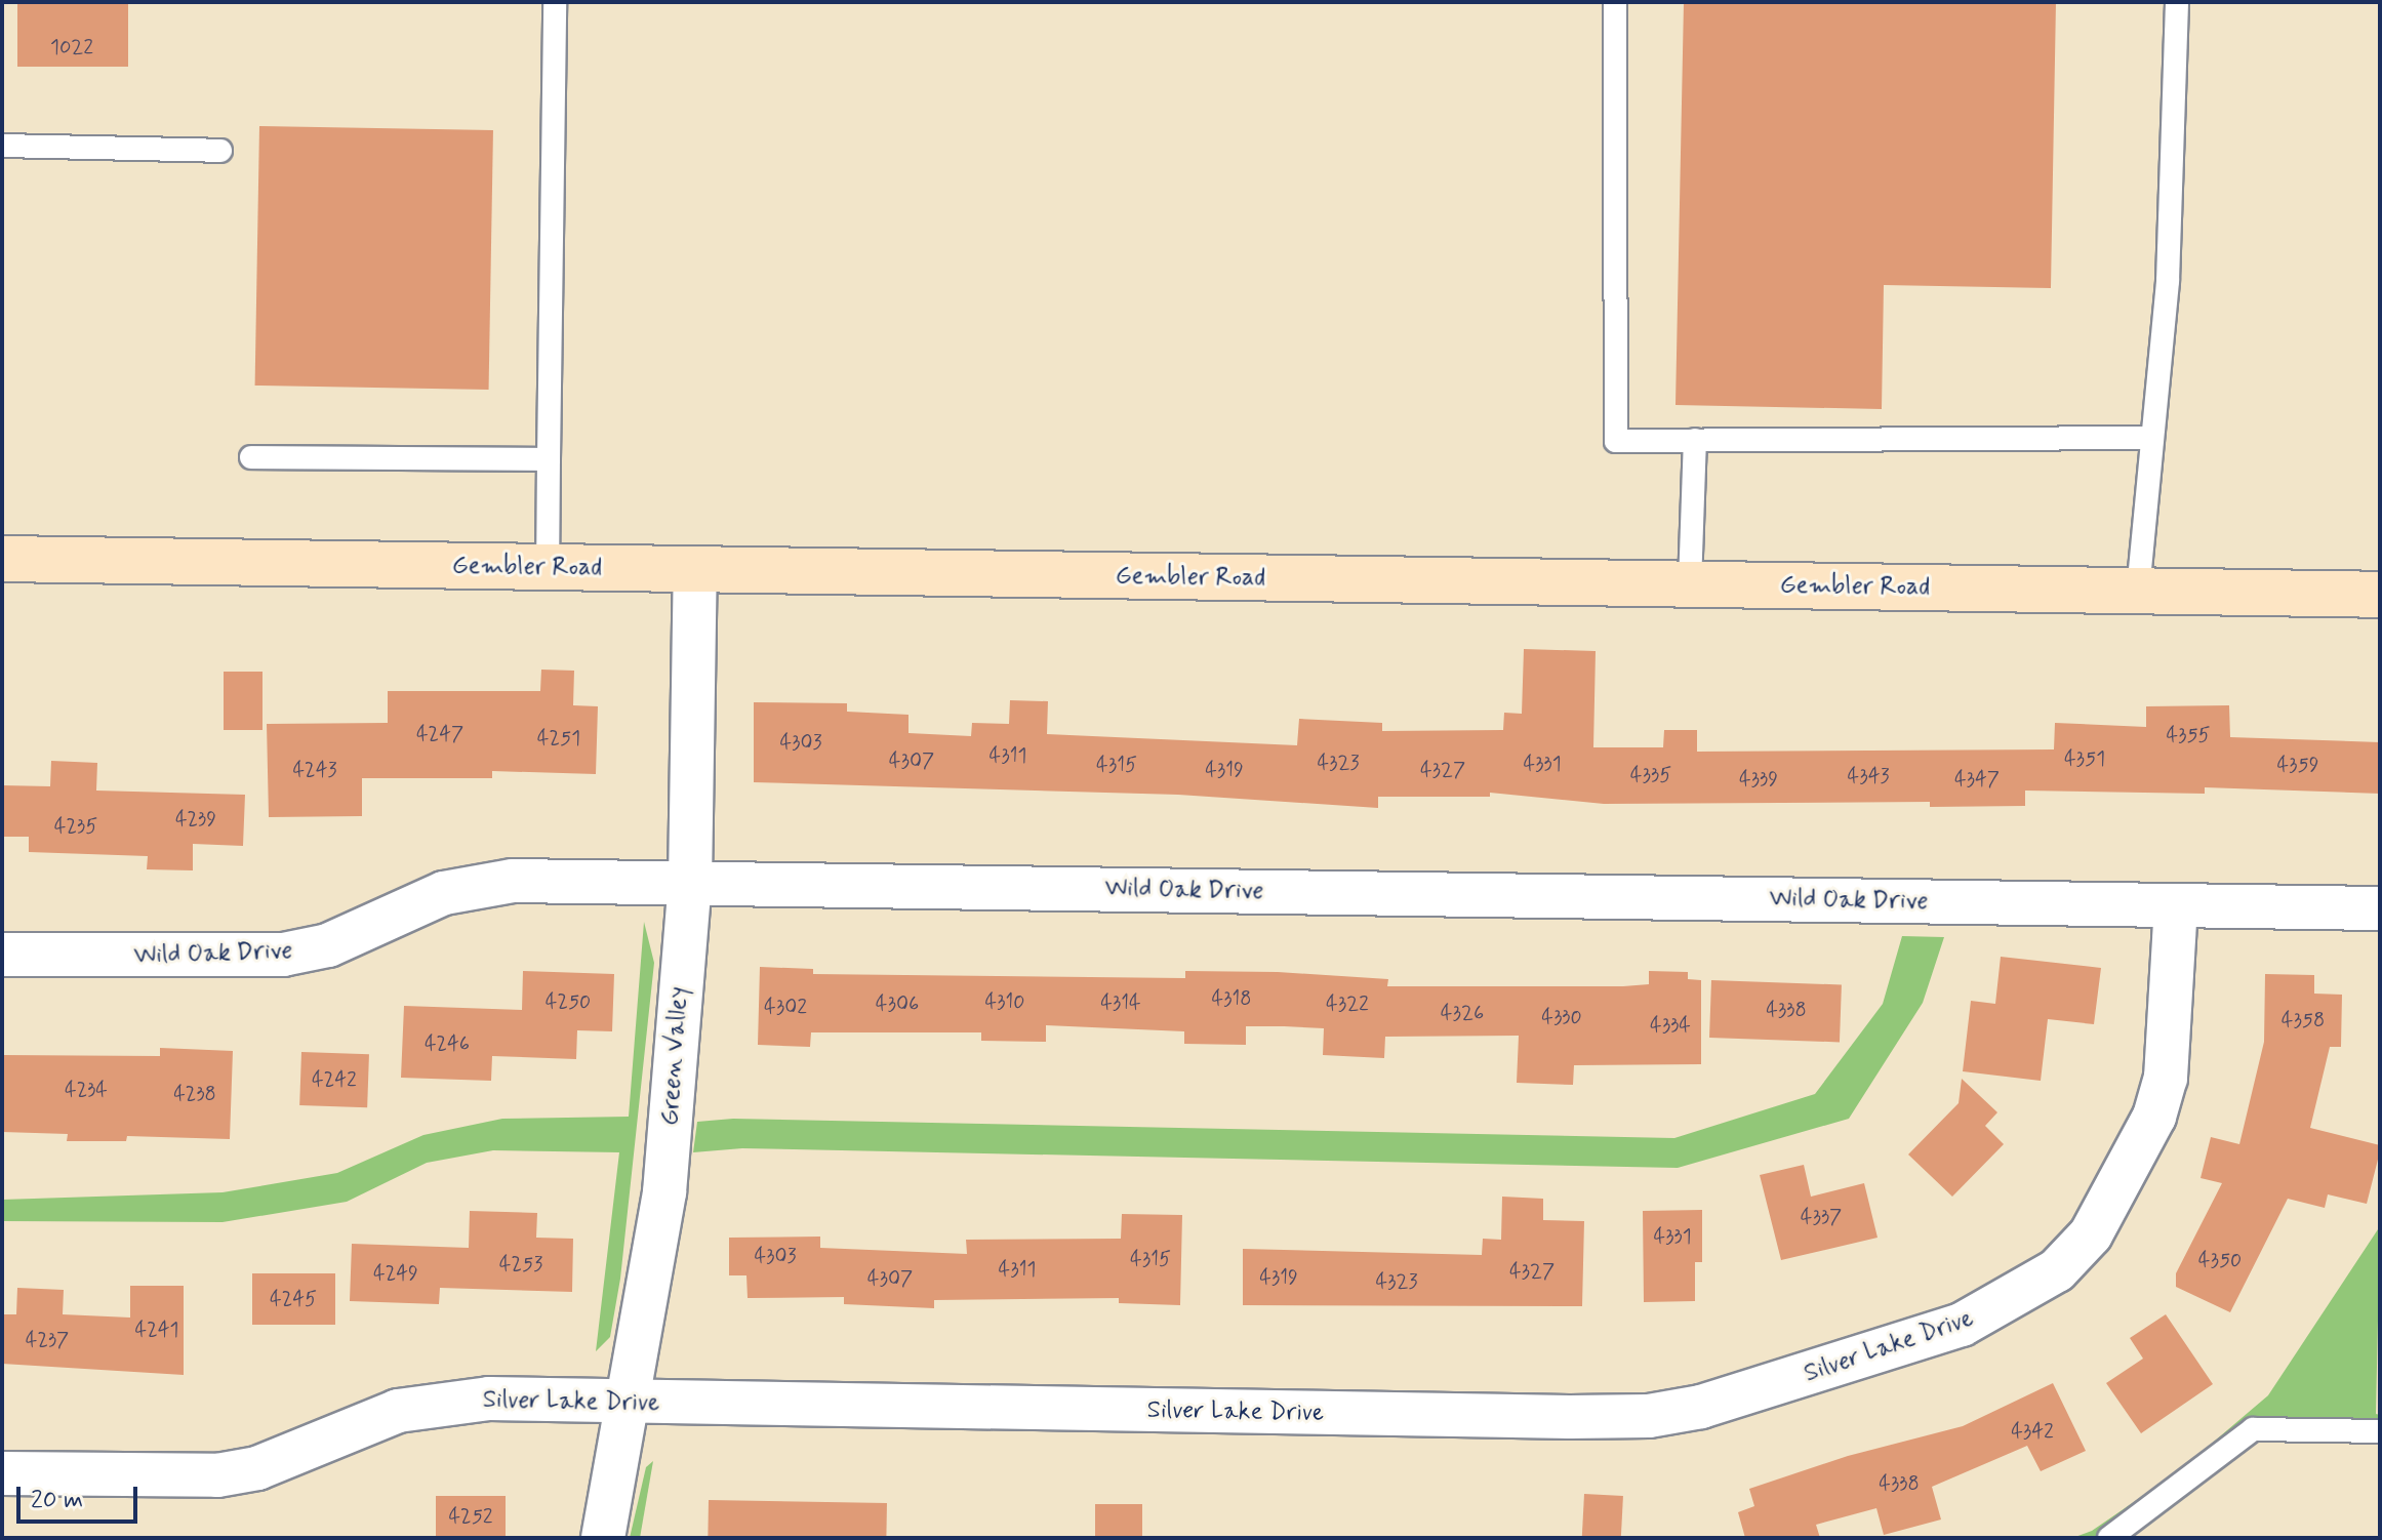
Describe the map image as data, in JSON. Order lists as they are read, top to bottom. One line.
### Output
{"streets":{"main road":["Gembler Road"],"street":["Wild Oak Drive","Green Valley","Silver Lake Drive"]},"crossings":[["Gembler Road","Green Valley"],["Wild Oak Drive","Green Valley"],["Wild Oak Drive","Silver Lake Drive"],["Green Valley","Silver Lake Drive"]],"house_numbers":["1022","4247","4355","4251","4303","4311","4351","4307","4323","4331","4315","4359","4243","4319","4327","4335","4343","4339","4347","4239","4235","4318","4250","4310","4314","4306","4322","4302","4338","4326","4330","4358","4334","4246","4242","4234","4238","4337","4331","4303","4315","4350","4253","4311","4327","4249","4319","4307","4323","4245","4241","4237","4342","4338","4252"],"scale_bar":"20 m"}
